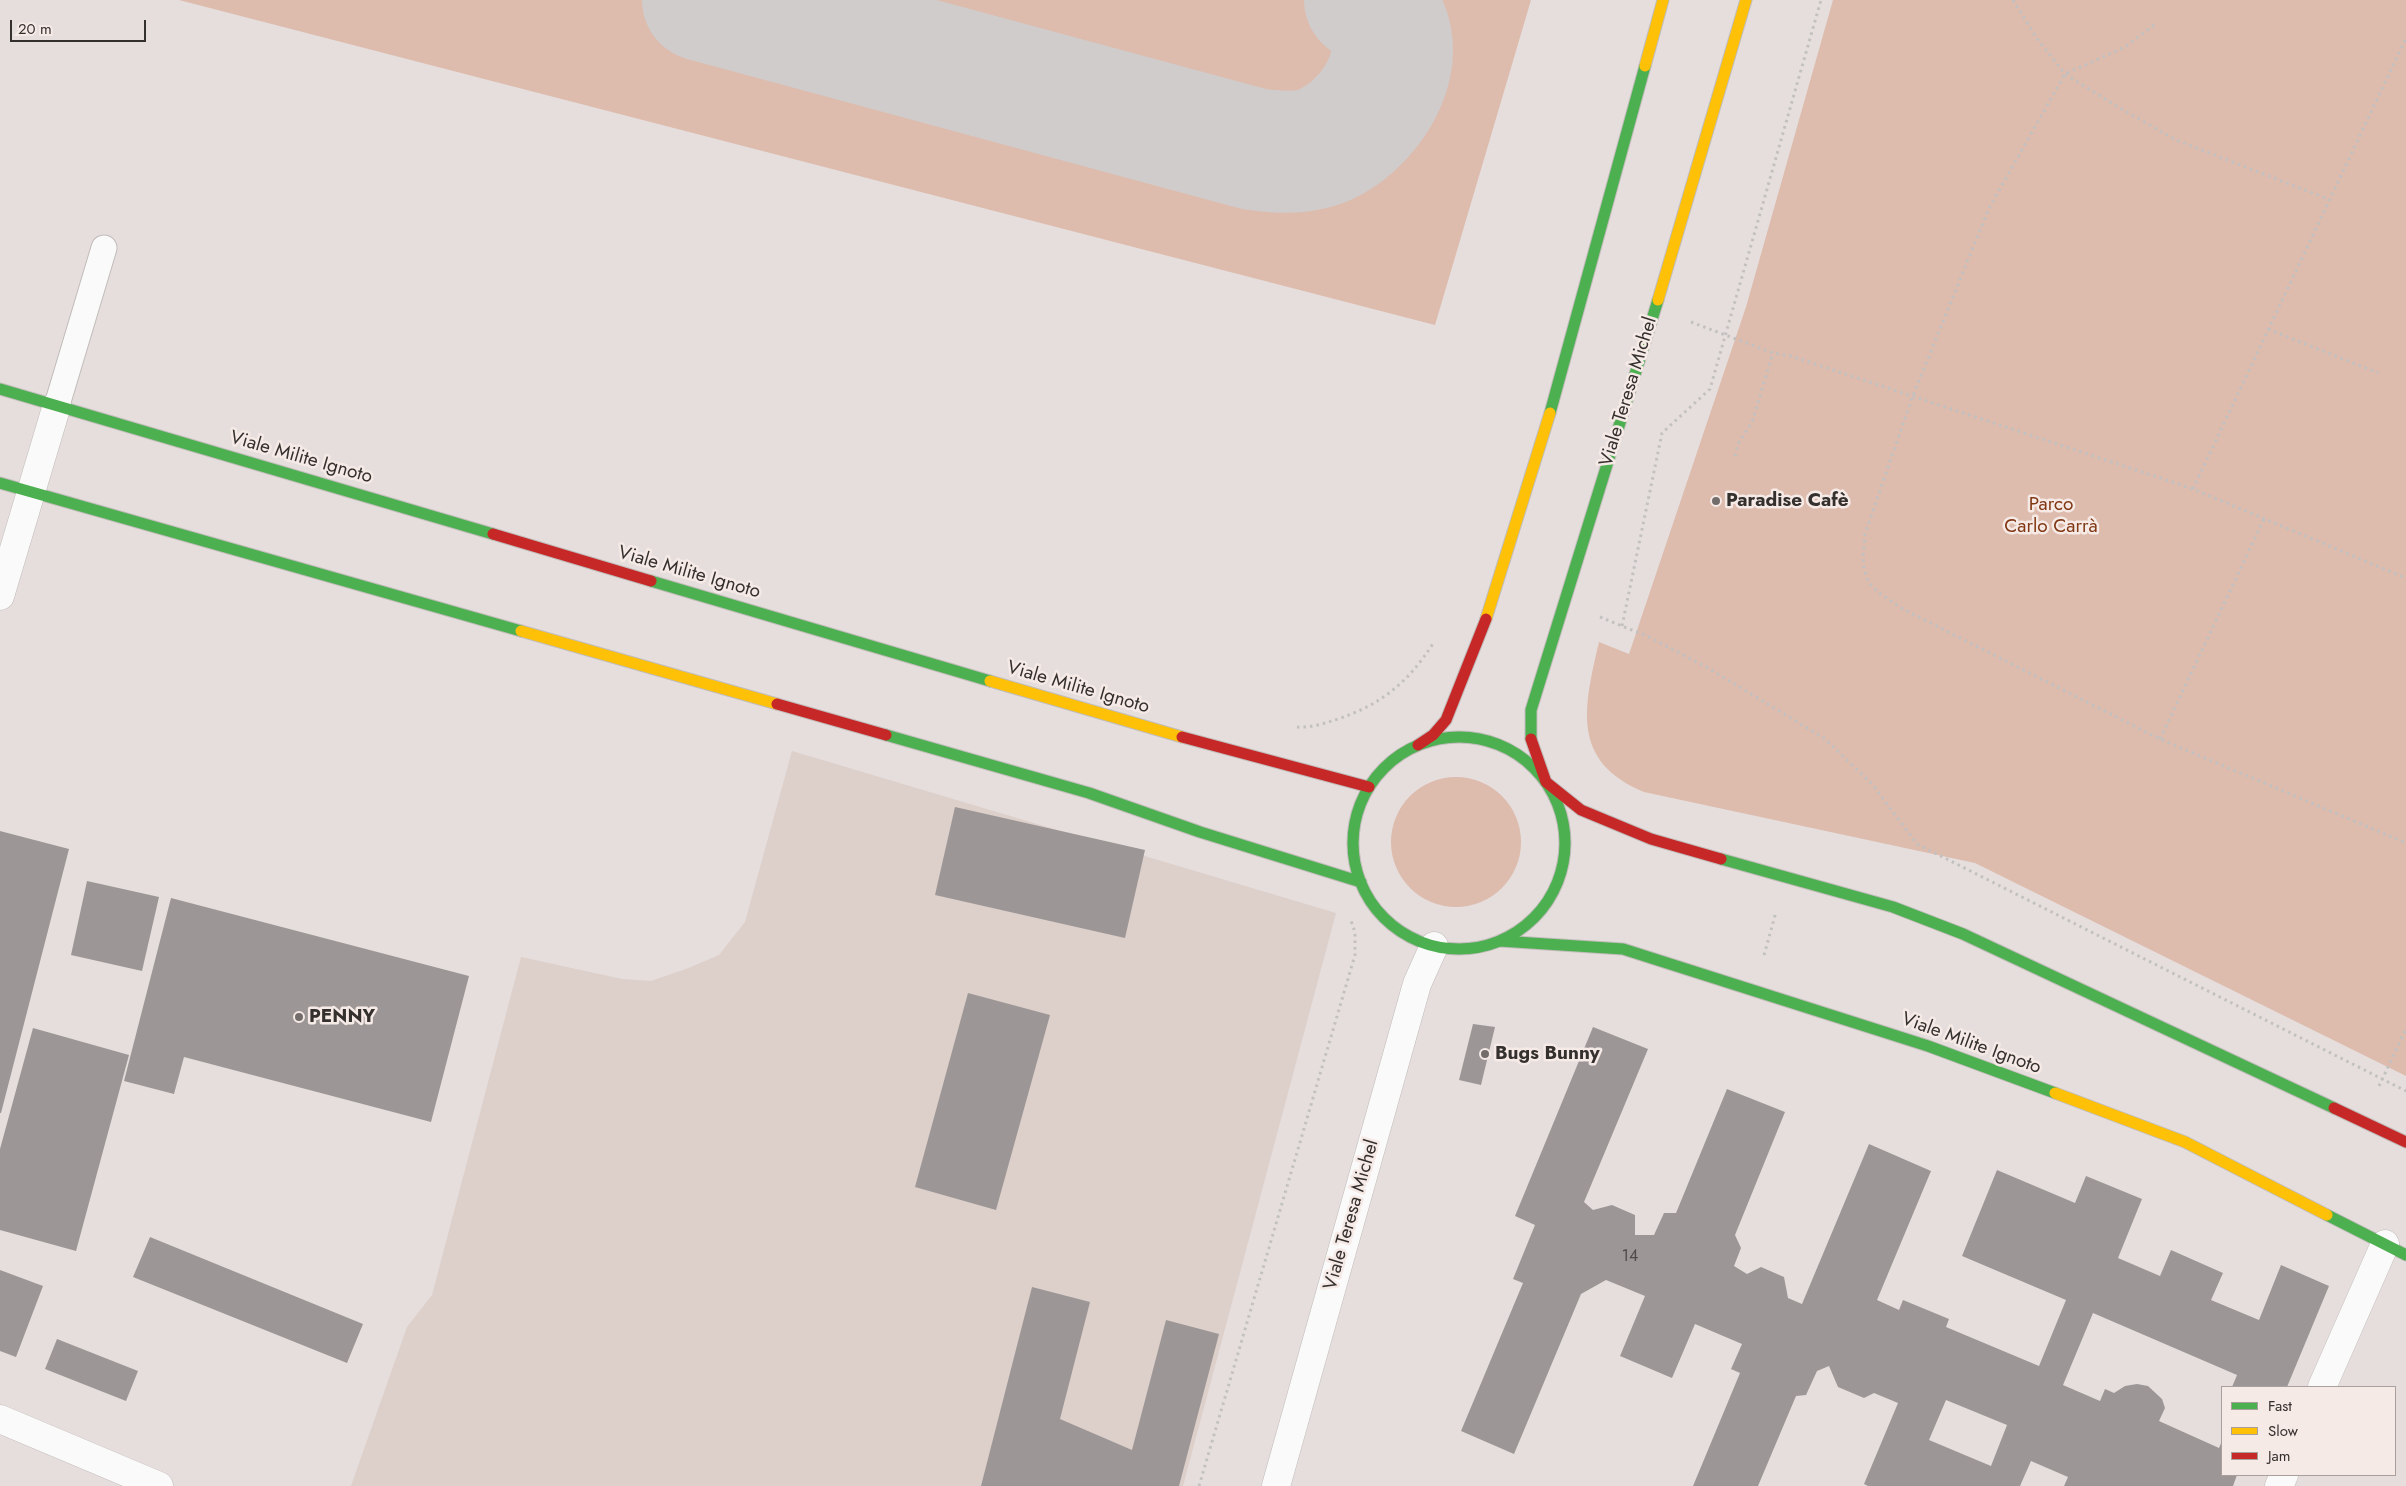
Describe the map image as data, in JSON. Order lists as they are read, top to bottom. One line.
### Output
{"streets":{"main road":["Viale Teresa Michel","Viale Milite Ignoto"]},"parks":["Parco Carlo Carrà"],"places":["Paradise Cafè","PENNY","Bugs Bunny"],"house_numbers":["14"],"legend":["Fast","Slow","Jam"],"scale_bar":"20 m"}
